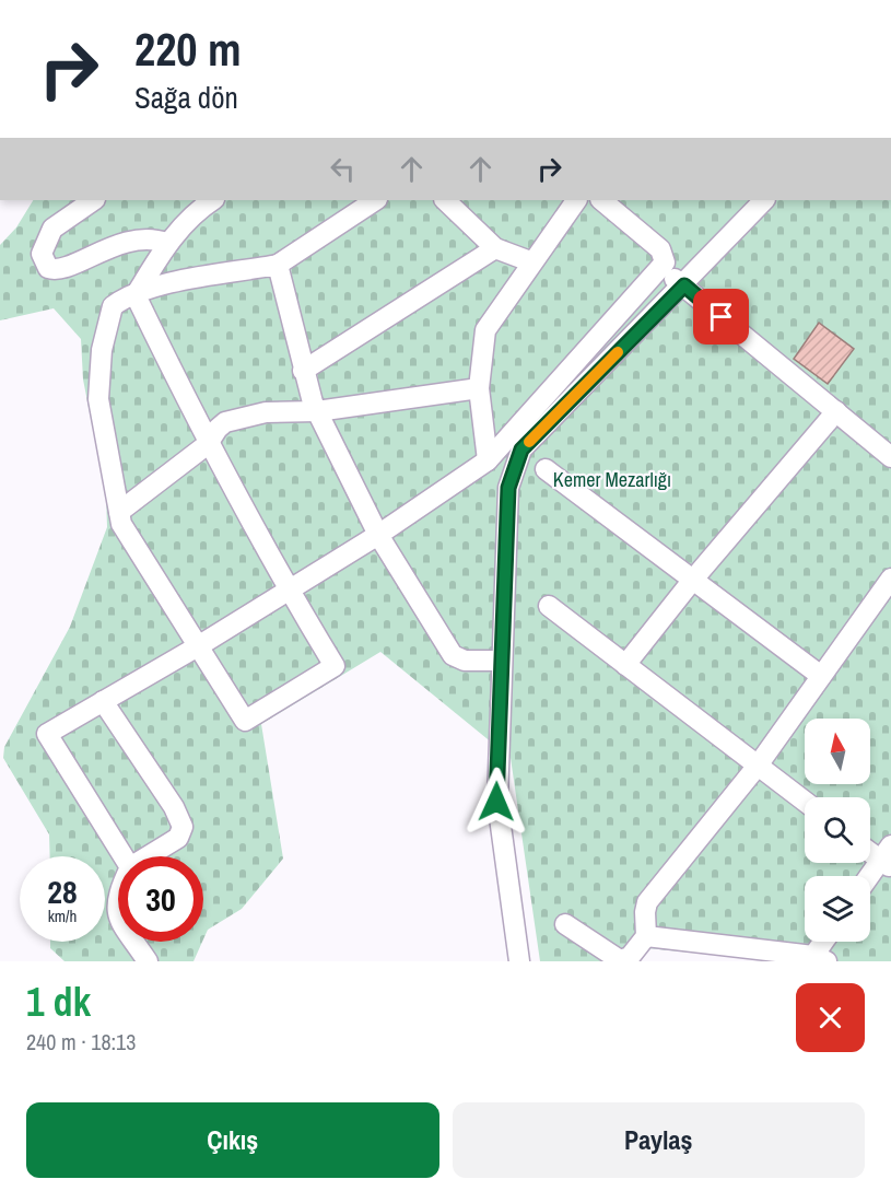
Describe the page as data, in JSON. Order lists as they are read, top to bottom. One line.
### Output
{"parks":["Kemer Mezarlığı"],"north":"top","page":{"turn":["220 m","Sağa dön"],"speed":"28 km/h","limit":"30","heading":["1 dk","240 m · 18:13"],"buttons":["Çıkış","Paylaş"]}}
